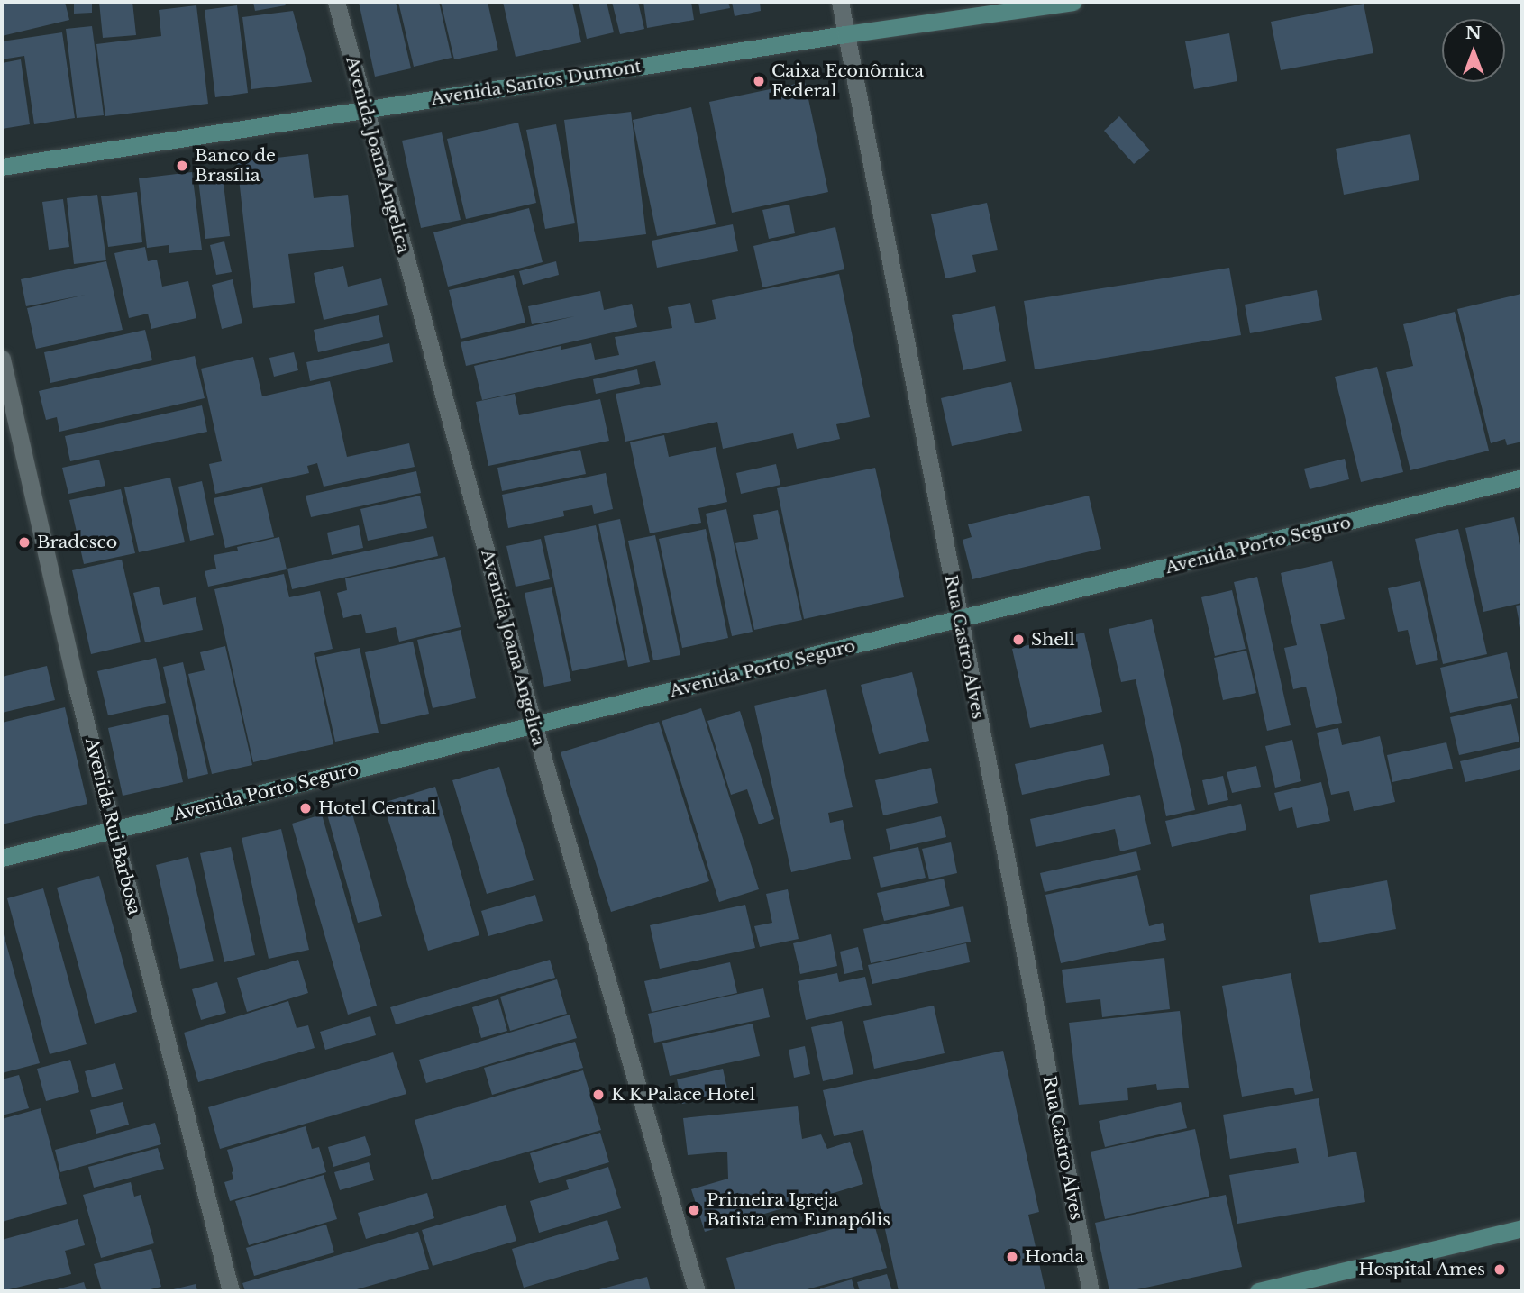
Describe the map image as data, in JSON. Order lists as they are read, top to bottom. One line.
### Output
{"streets":{"main road":["Avenida Santos Dumont","Avenida Porto Seguro"],"street":["Avenida Joana Angelica","Rua Castro Alves","Avenida Rui Barbosa"]},"crossings":[["Avenida Santos Dumont","Avenida Joana Angelica"],["Avenida Santos Dumont","Rua Castro Alves"],["Avenida Joana Angelica","Avenida Porto Seguro"],["Avenida Porto Seguro","Rua Castro Alves"],["Avenida Porto Seguro","Avenida Rui Barbosa"]],"places":["Caixa Econômica Federal","Banco de Brasília","Bradesco","Shell","Hotel Central","K K Palace Hotel","Primeira Igreja Batista em Eunapólis","Honda","Hospital Ames"],"north":"top"}
